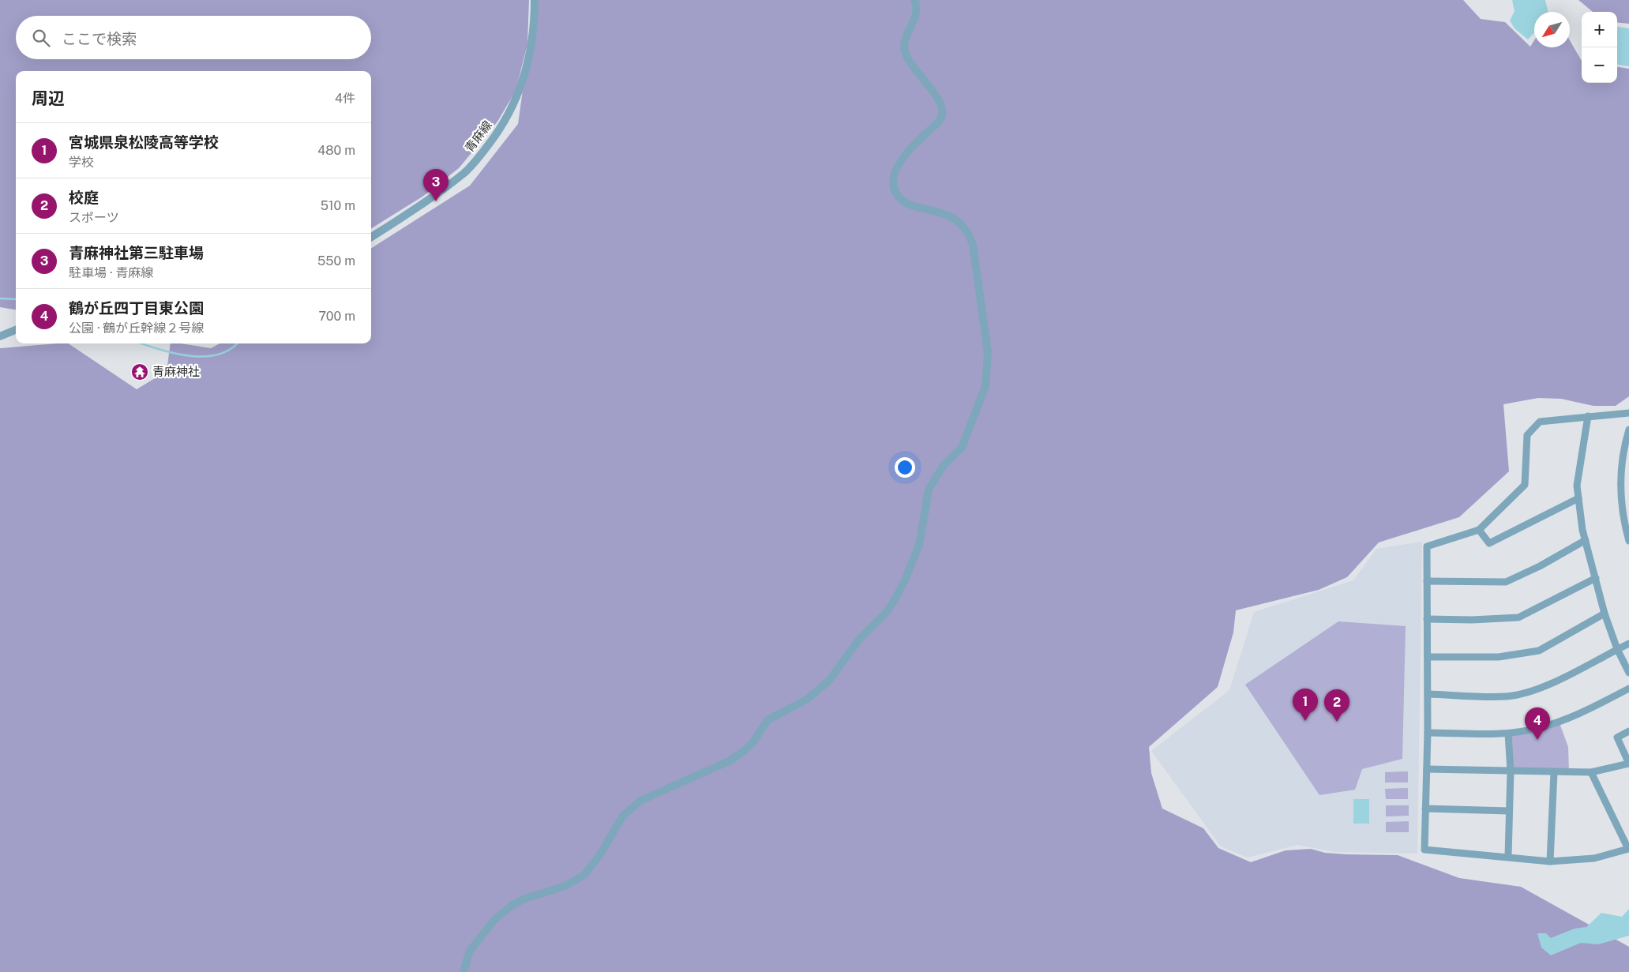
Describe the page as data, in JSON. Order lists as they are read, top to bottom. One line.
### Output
{"streets":{"street":["青麻線"]},"places":{"temple":["青麻神社"]},"north":"bottom left","page":{"map_buttons":["+","−"],"search":"ここで検索","heading":["周辺","4件"],"list":[{"mark":"1","name":"宮城県泉松陵高等学校","note":"学校","value":"480 m"},{"mark":"2","name":"校庭","note":"スポーツ","value":"510 m"},{"mark":"3","name":"青麻神社第三駐車場","note":"駐車場 · 青麻線","value":"550 m"},{"mark":"4","name":"鶴が丘四丁目東公園","note":"公園 · 鶴が丘幹線２号線","value":"700 m"}],"pins":["3","1","2","4"]}}
